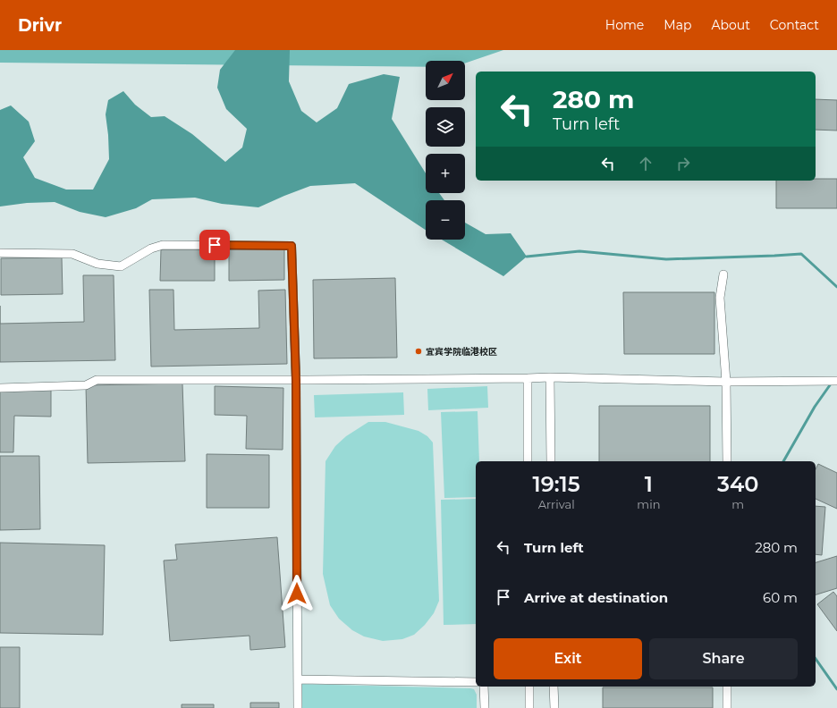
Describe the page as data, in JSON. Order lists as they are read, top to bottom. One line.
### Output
{"places":["宜宾学院临港校区"],"north":"top right","page":{"header":"Drivr","nav":["Home","Map","About","Contact"],"map_buttons":["+","−"],"turn":["280 m","Turn left"],"eta":["19:15","Arrival","1","min","340","m"],"list":[{"name":"Turn left","value":"280 m"},{"name":"Arrive at destination","value":"60 m"}],"buttons":["Exit","Share"]}}
